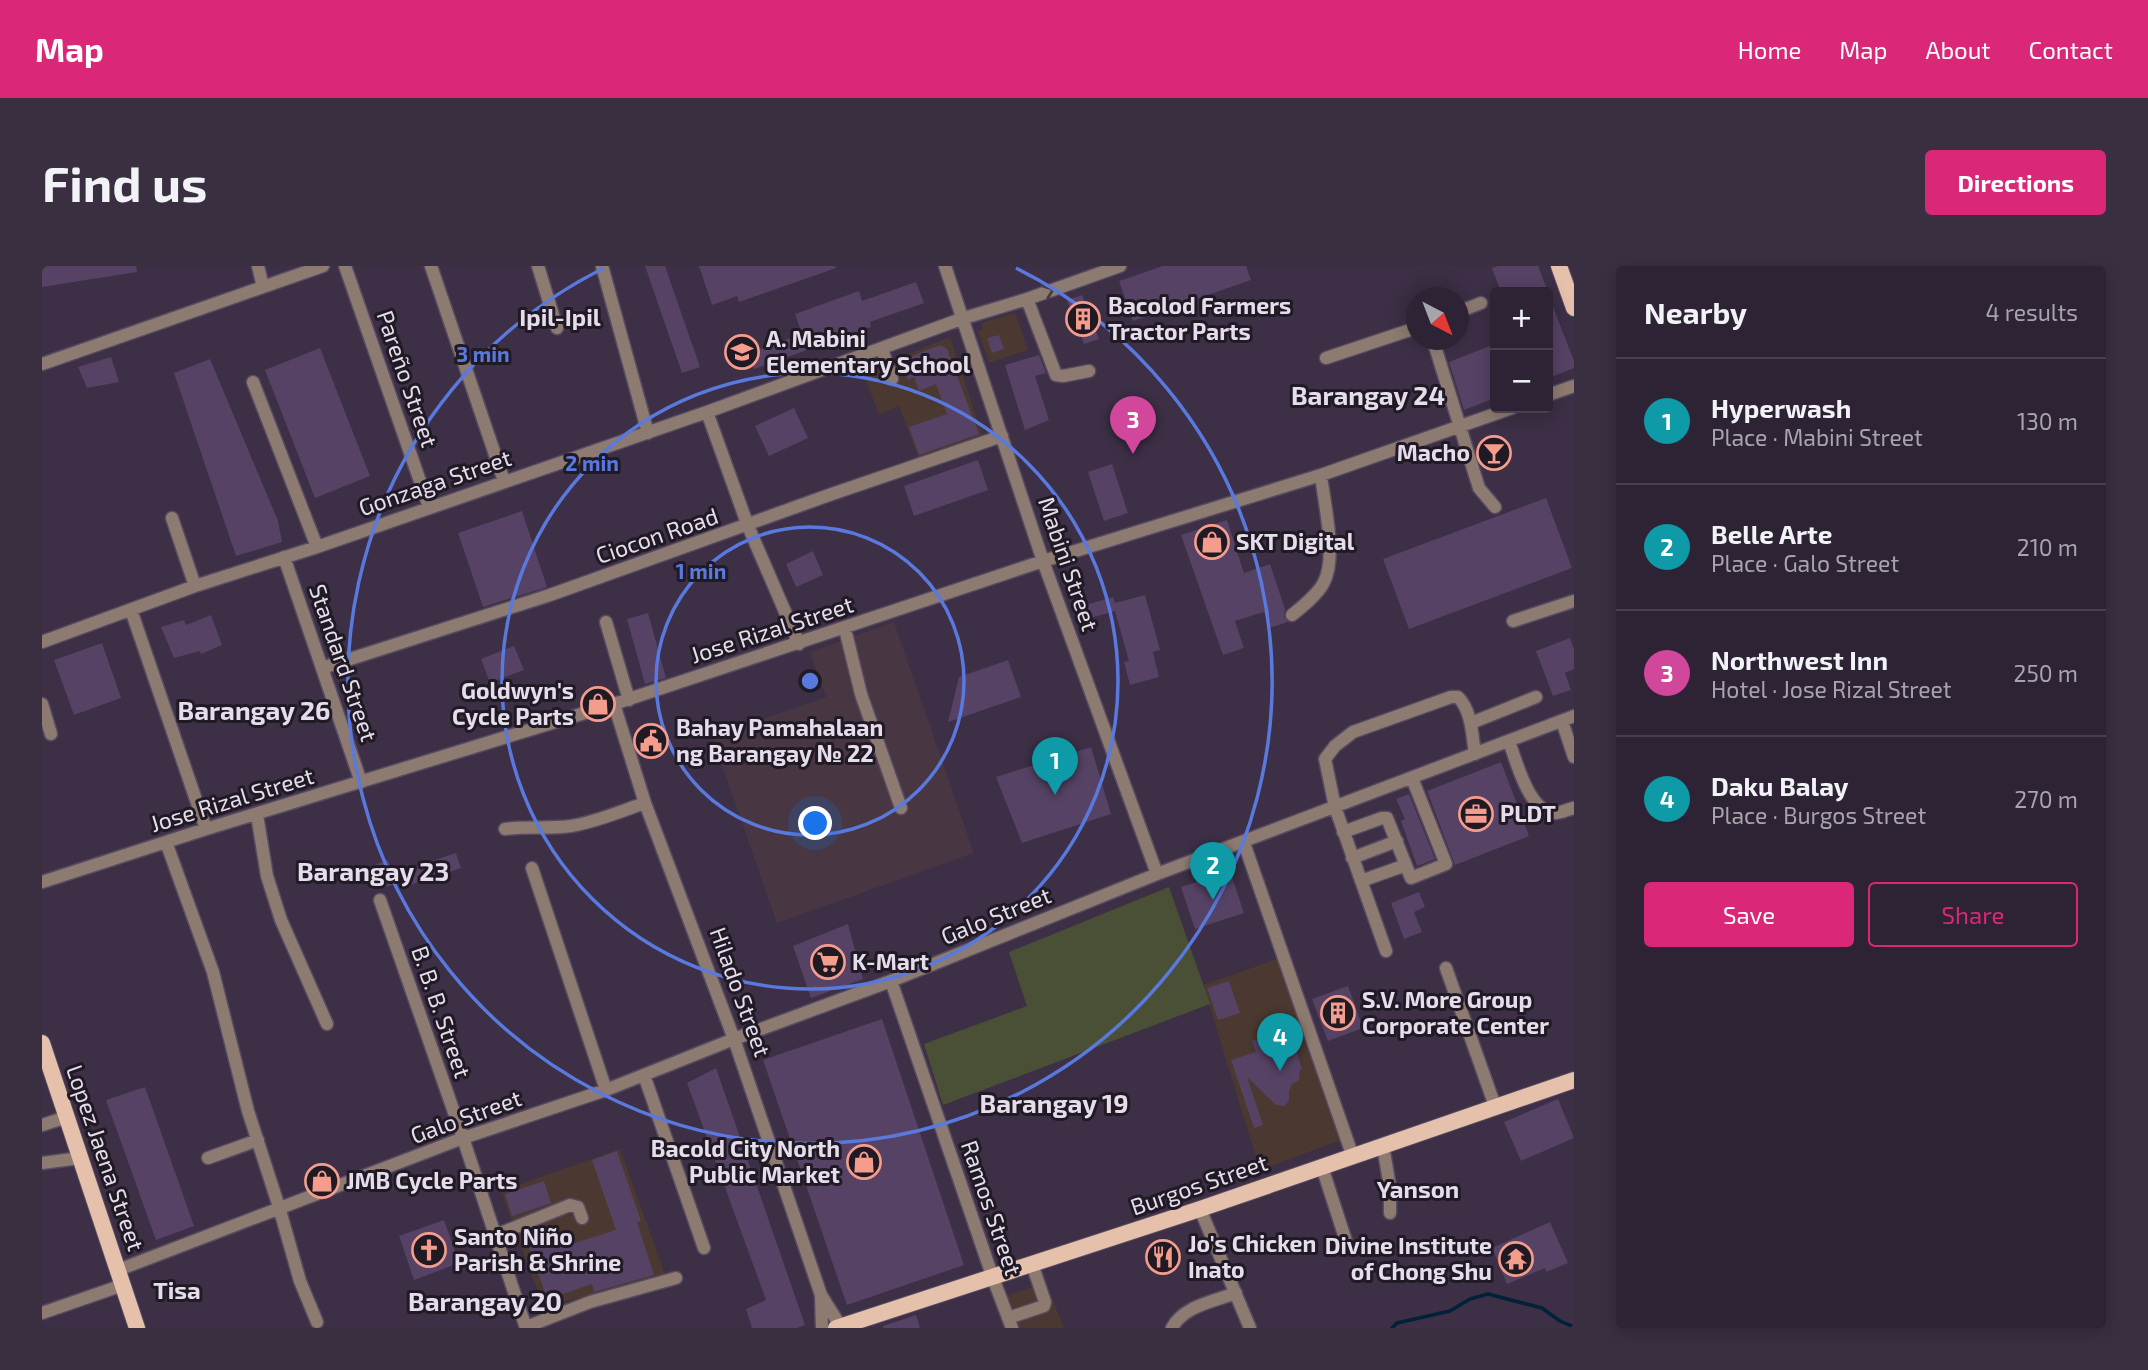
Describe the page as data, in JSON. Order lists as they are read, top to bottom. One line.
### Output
{"streets":{"main road":["Lopez Jaena Street","Burgos Street"],"street":["Pareño Street","Gonzaga Street","Ciocon Road","Mabini Street","Jose Rizal Street","Standard Street","Galo Street","Hilado Street","B. B. B. Street","Ramos Street"]},"crossings":[["Pareño Street","Gonzaga Street"],["Gonzaga Street","Mabini Street"],["Gonzaga Street","Standard Street"],["Ciocon Road","Mabini Street"],["Ciocon Road","Standard Street"],["Mabini Street","Jose Rizal Street"],["Mabini Street","Galo Street"],["Jose Rizal Street","Standard Street"],["Jose Rizal Street","Hilado Street"],["Galo Street","Hilado Street"],["Galo Street","B. B. B. Street"],["Galo Street","Lopez Jaena Street"],["Galo Street","Ramos Street"],["Hilado Street","Burgos Street"],["Burgos Street","Ramos Street"]],"districts":["Ipil-Ipil","Barangay 24","Barangay 26","Barangay 23","Barangay 19","Yanson","Tisa","Barangay 20"],"places":{"building":["Bacolod Farmers Tractor Parts","S.V. More Group Corporate Center"],"school or university":["A. Mabini Elementary School"],"bar":["Macho"],"shop":["SKT Digital","Goldwyn's Cycle Parts","Bacold City North Public Market","JMB Cycle Parts"],"public building":["Bahay Pamahalaan ng Barangay № 22"],"office":["PLDT"],"supermarket":["K-Mart"],"church":["Santo Niño Parish & Shrine"],"restaurant":["Jo's Chicken Inato"],"temple":["Divine Institute of Chong Shu"]},"north":"bottom right","page":{"header":"Map","nav":["Home","Map","About","Contact"],"buttons":["Directions",["Save","Share"]],"title":"Find us","heading":["Nearby","4 results"],"map_buttons":["+","−"],"list":[{"mark":"1","name":"Hyperwash","note":"Place · Mabini Street","value":"130 m"},{"mark":"2","name":"Belle Arte","note":"Place · Galo Street","value":"210 m"},{"mark":"3","name":"Northwest Inn","note":"Hotel · Jose Rizal Street","value":"250 m"},{"mark":"4","name":"Daku Balay","note":"Place · Burgos Street","value":"270 m"}],"pins":["3","1","2","4"]},"rings":["3 min","2 min","1 min"]}
